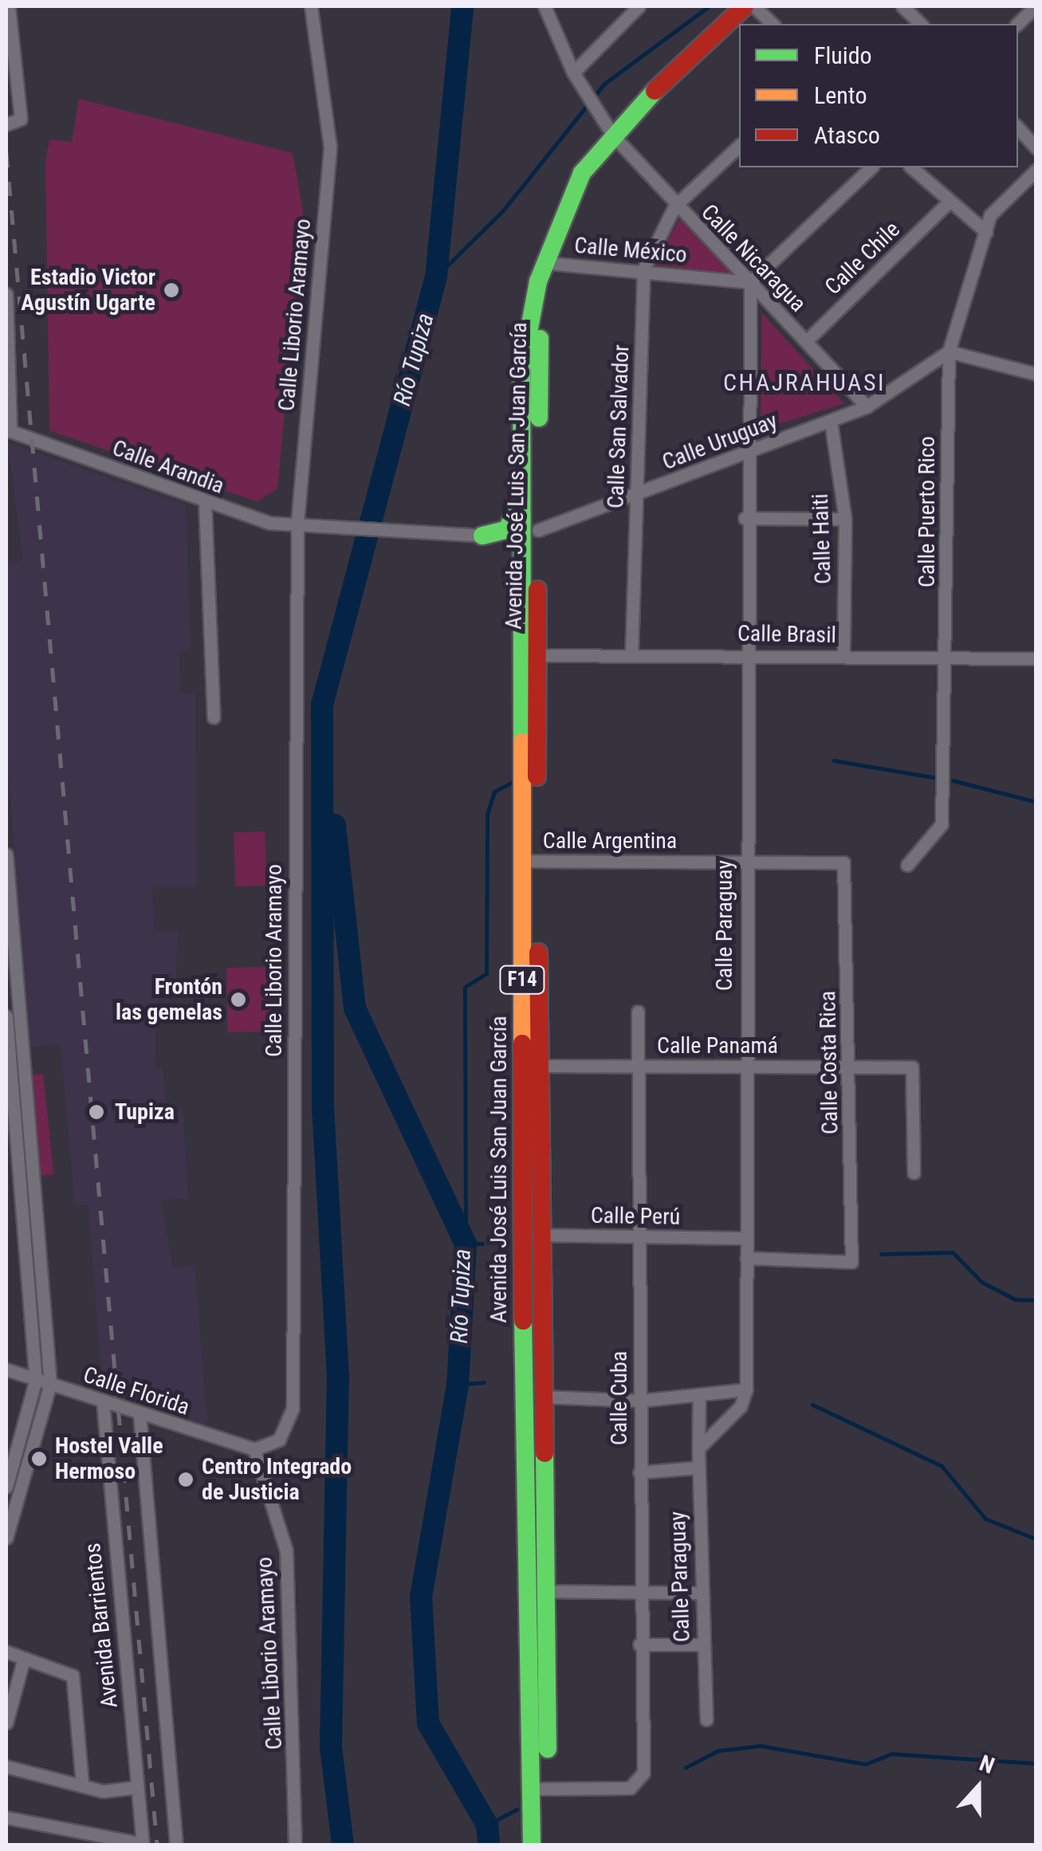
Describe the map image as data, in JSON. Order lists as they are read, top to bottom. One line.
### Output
{"streets":{"highway":["Avenida José Luis San Juan García","F14"],"street":["Calle México","Calle Nicaragua","Calle Chile","Calle Liborio Aramayo","Calle San Salvador","Calle Uruguay","Calle Arandia","Calle Puerto Rico","Calle Haiti","Calle Brasil","Calle Argentina","Calle Paraguay","Calle Panamá","Calle Costa Rica","Calle Perú","Calle Florida","Calle Cuba","Avenida Barrientos"]},"crossings":[["Calle México","Calle Nicaragua"],["Calle México","Calle San Salvador"],["Calle México","Avenida José Luis San Juan García"],["Calle México","Calle Paraguay"],["Calle Nicaragua","Calle Chile"],["Calle Nicaragua","Calle San Salvador"],["Calle Nicaragua","Calle Uruguay"],["Calle Nicaragua","Avenida José Luis San Juan García"],["Calle Nicaragua","Calle Paraguay"],["Calle Liborio Aramayo","Calle Arandia"],["Calle Liborio Aramayo","Calle Florida"],["Calle San Salvador","Calle Uruguay"],["Calle San Salvador","Calle Brasil"],["Calle Uruguay","Avenida José Luis San Juan García"],["Calle Uruguay","Calle Puerto Rico"],["Calle Uruguay","Calle Haiti"],["Calle Uruguay","Calle Paraguay"],["Avenida José Luis San Juan García","Calle Brasil"],["Avenida José Luis San Juan García","Calle Argentina"],["Avenida José Luis San Juan García","Calle Panamá"],["Avenida José Luis San Juan García","Calle Perú"],["Avenida José Luis San Juan García","Calle Cuba"],["Calle Puerto Rico","Calle Brasil"],["Calle Haiti","Calle Brasil"],["Calle Brasil","Calle Paraguay"],["Calle Argentina","Calle Paraguay"],["Calle Argentina","Calle Costa Rica"],["Calle Paraguay","Calle Panamá"],["Calle Paraguay","Calle Costa Rica"],["Calle Paraguay","Calle Perú"],["Calle Panamá","Calle Costa Rica"],["Calle Panamá","Calle Cuba"],["Calle Perú","Calle Cuba"],["Calle Florida","Avenida Barrientos"]],"districts":["CHAJRAHUASI"],"water":["Río Tupiza"],"places":["Estadio Victor Agustín Ugarte","Frontón las gemelas","Tupiza","Hostel Valle Hermoso","Centro Integrado de Justicia"],"legend":["Fluido","Lento","Atasco"],"north":"top"}
